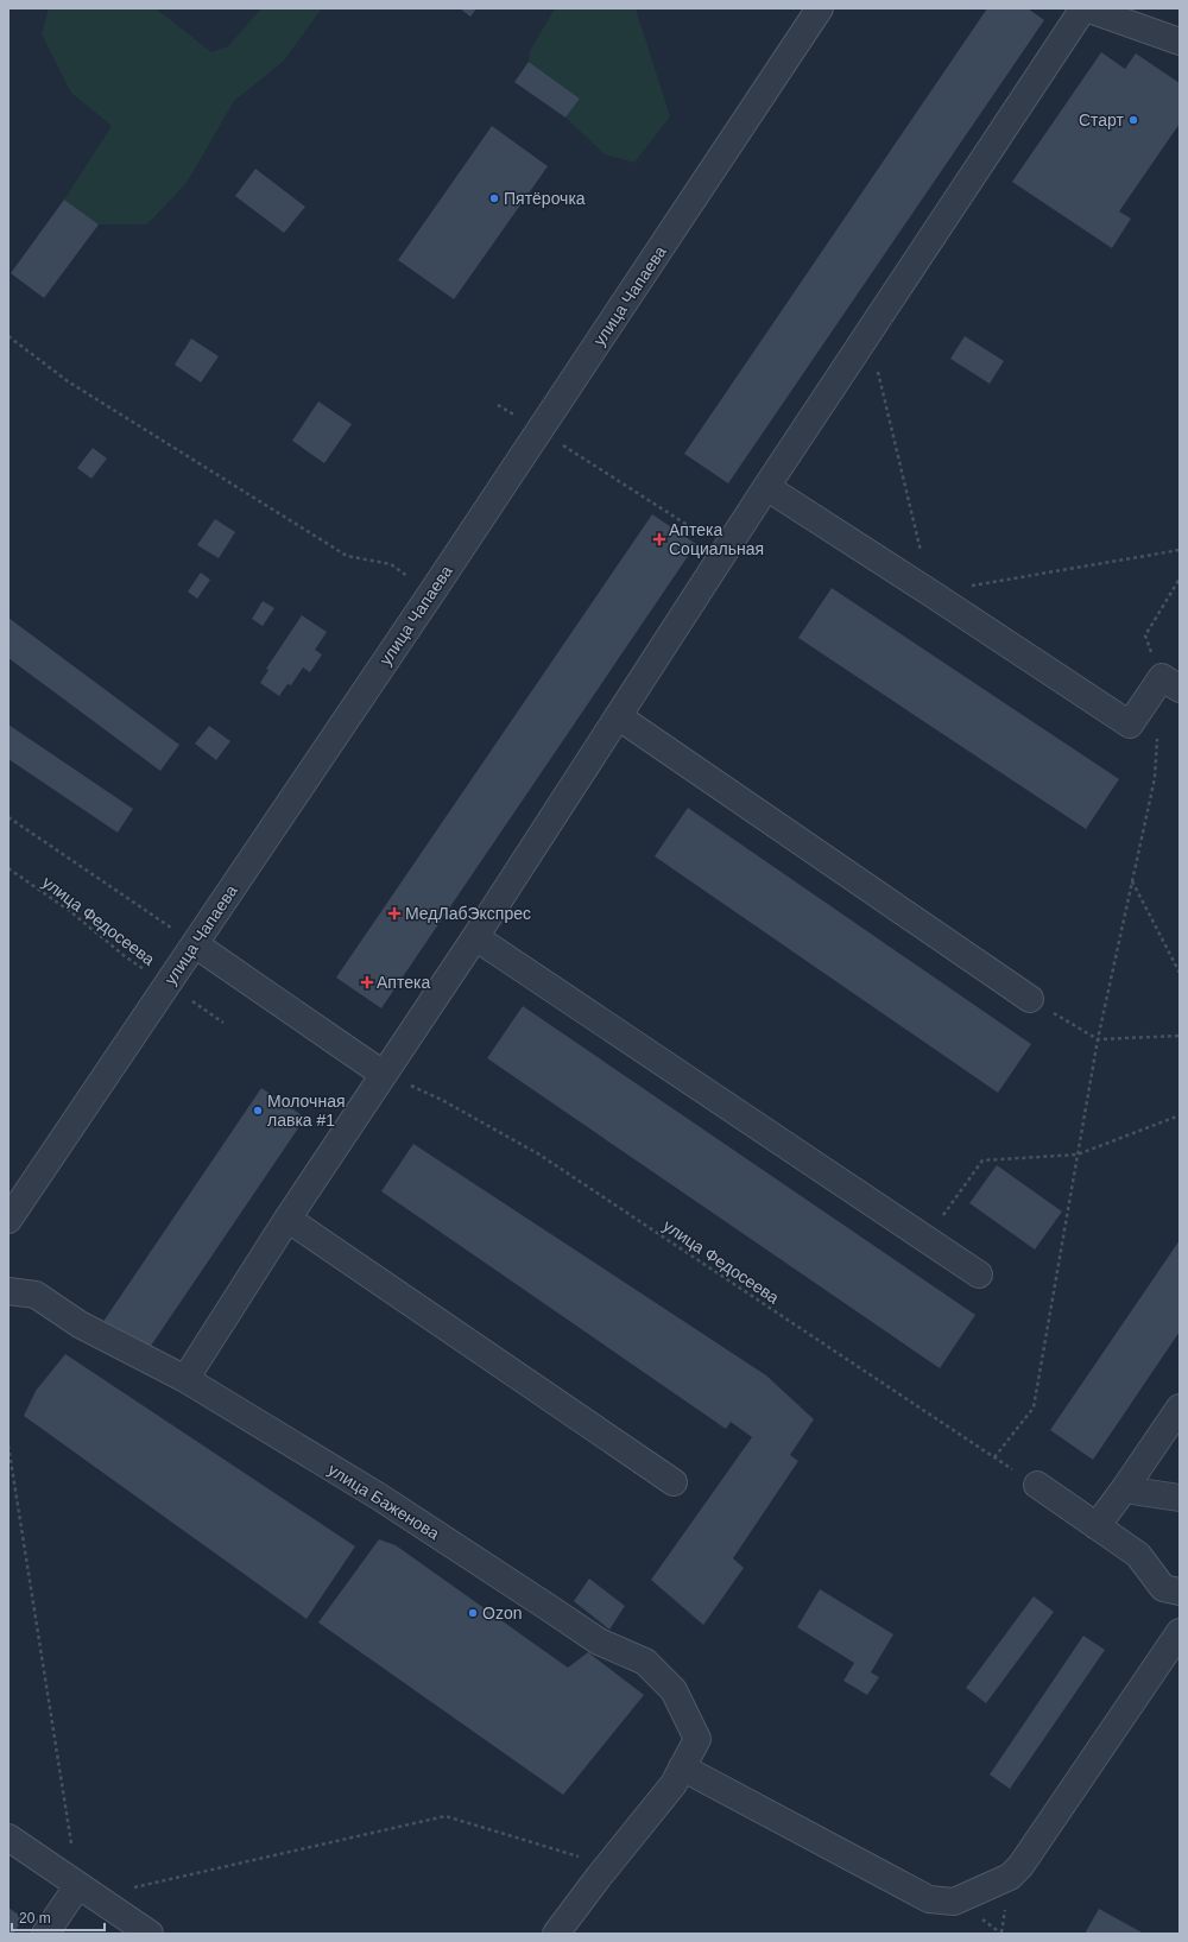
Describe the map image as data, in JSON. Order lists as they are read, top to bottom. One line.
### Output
{"streets":{"street":["улица Чапаева","улица Баженова"],"path":["улица Федосеева"]},"crossings":[["улица Чапаева","улица Федосеева"]],"places":{"other":["Старт","Пятёрочка","Молочная лавка #1","Ozon"],"health":["Аптека Социальная","МедЛабЭкспрес","Аптека"]},"scale_bar":"20 m"}
